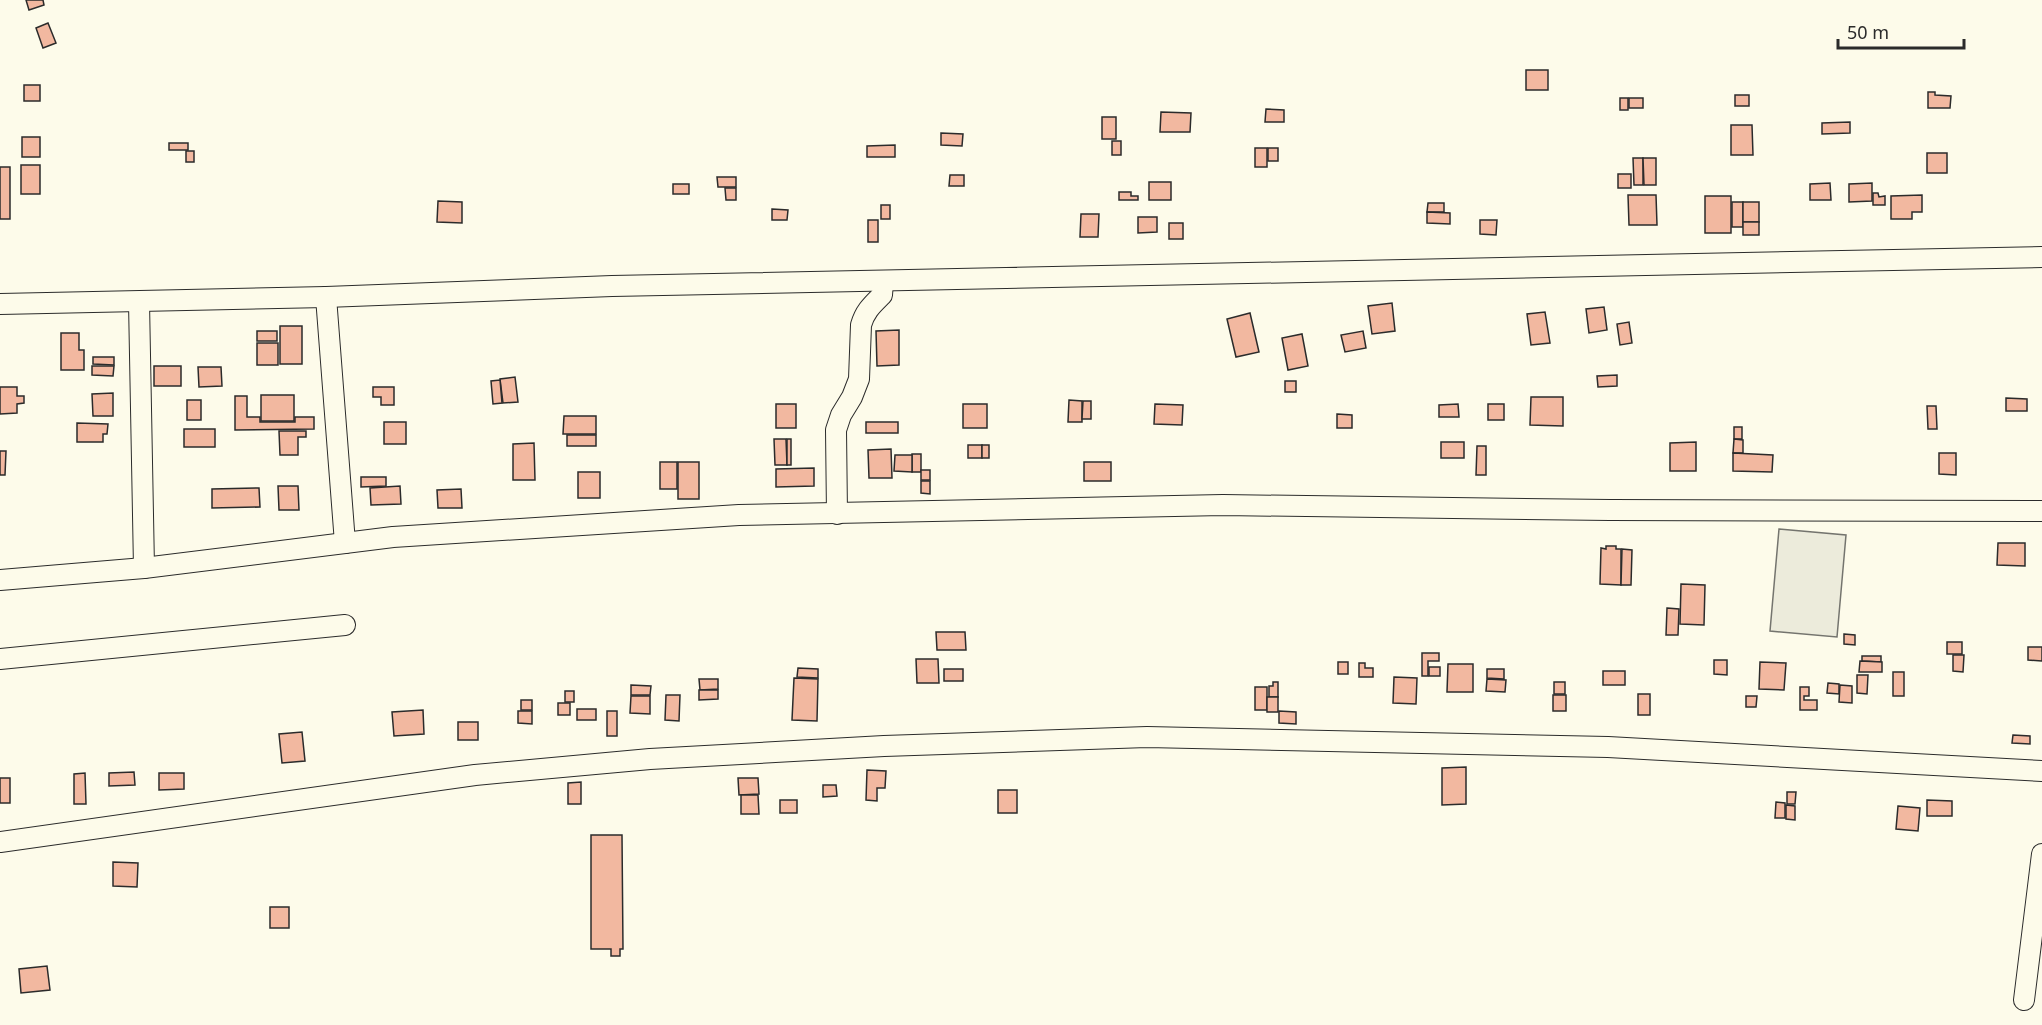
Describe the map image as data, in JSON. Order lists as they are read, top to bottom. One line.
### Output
{"scale_bar":"50 m"}
